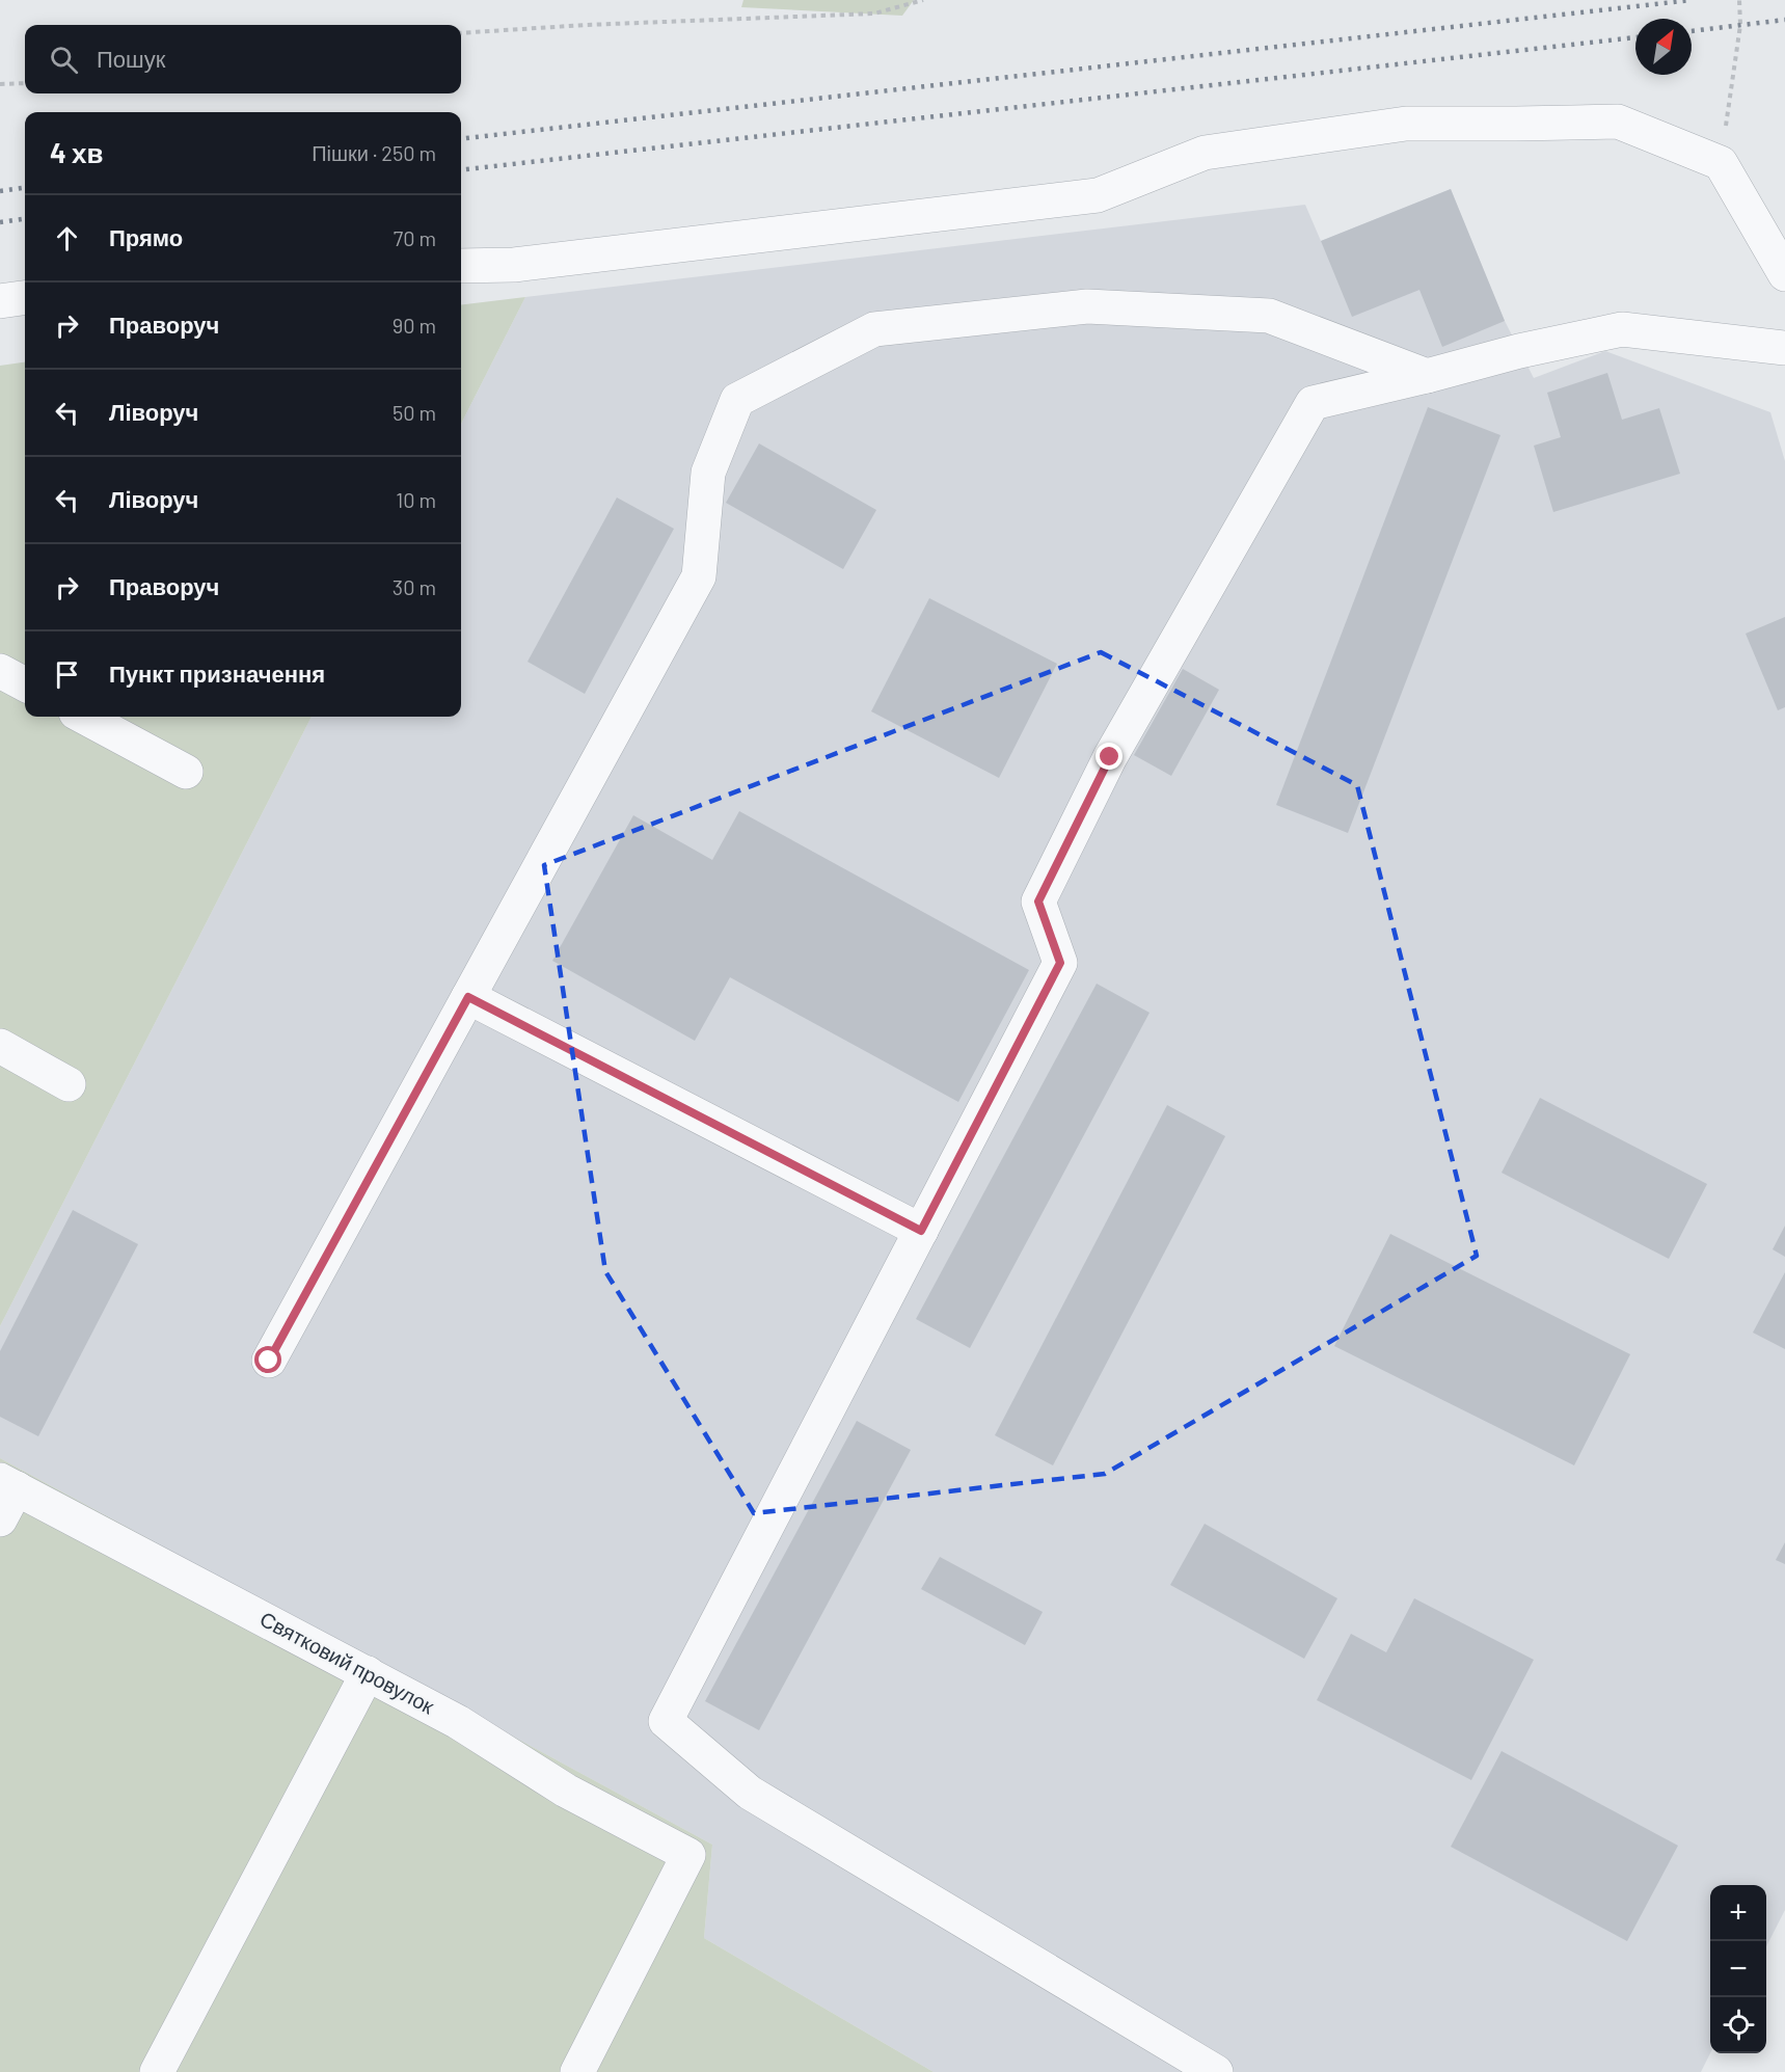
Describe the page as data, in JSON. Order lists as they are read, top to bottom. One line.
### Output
{"streets":{"street":["Святковий провулок"]},"north":"top right","page":{"search":"Пошук","heading":["4 хв","Пішки · 250 m"],"list":[["Прямо","70 m"],["Праворуч","90 m"],["Ліворуч","50 m"],["Ліворуч","10 m"],["Праворуч","30 m"],"Пункт призначення"],"map_buttons":["+","−"]}}
